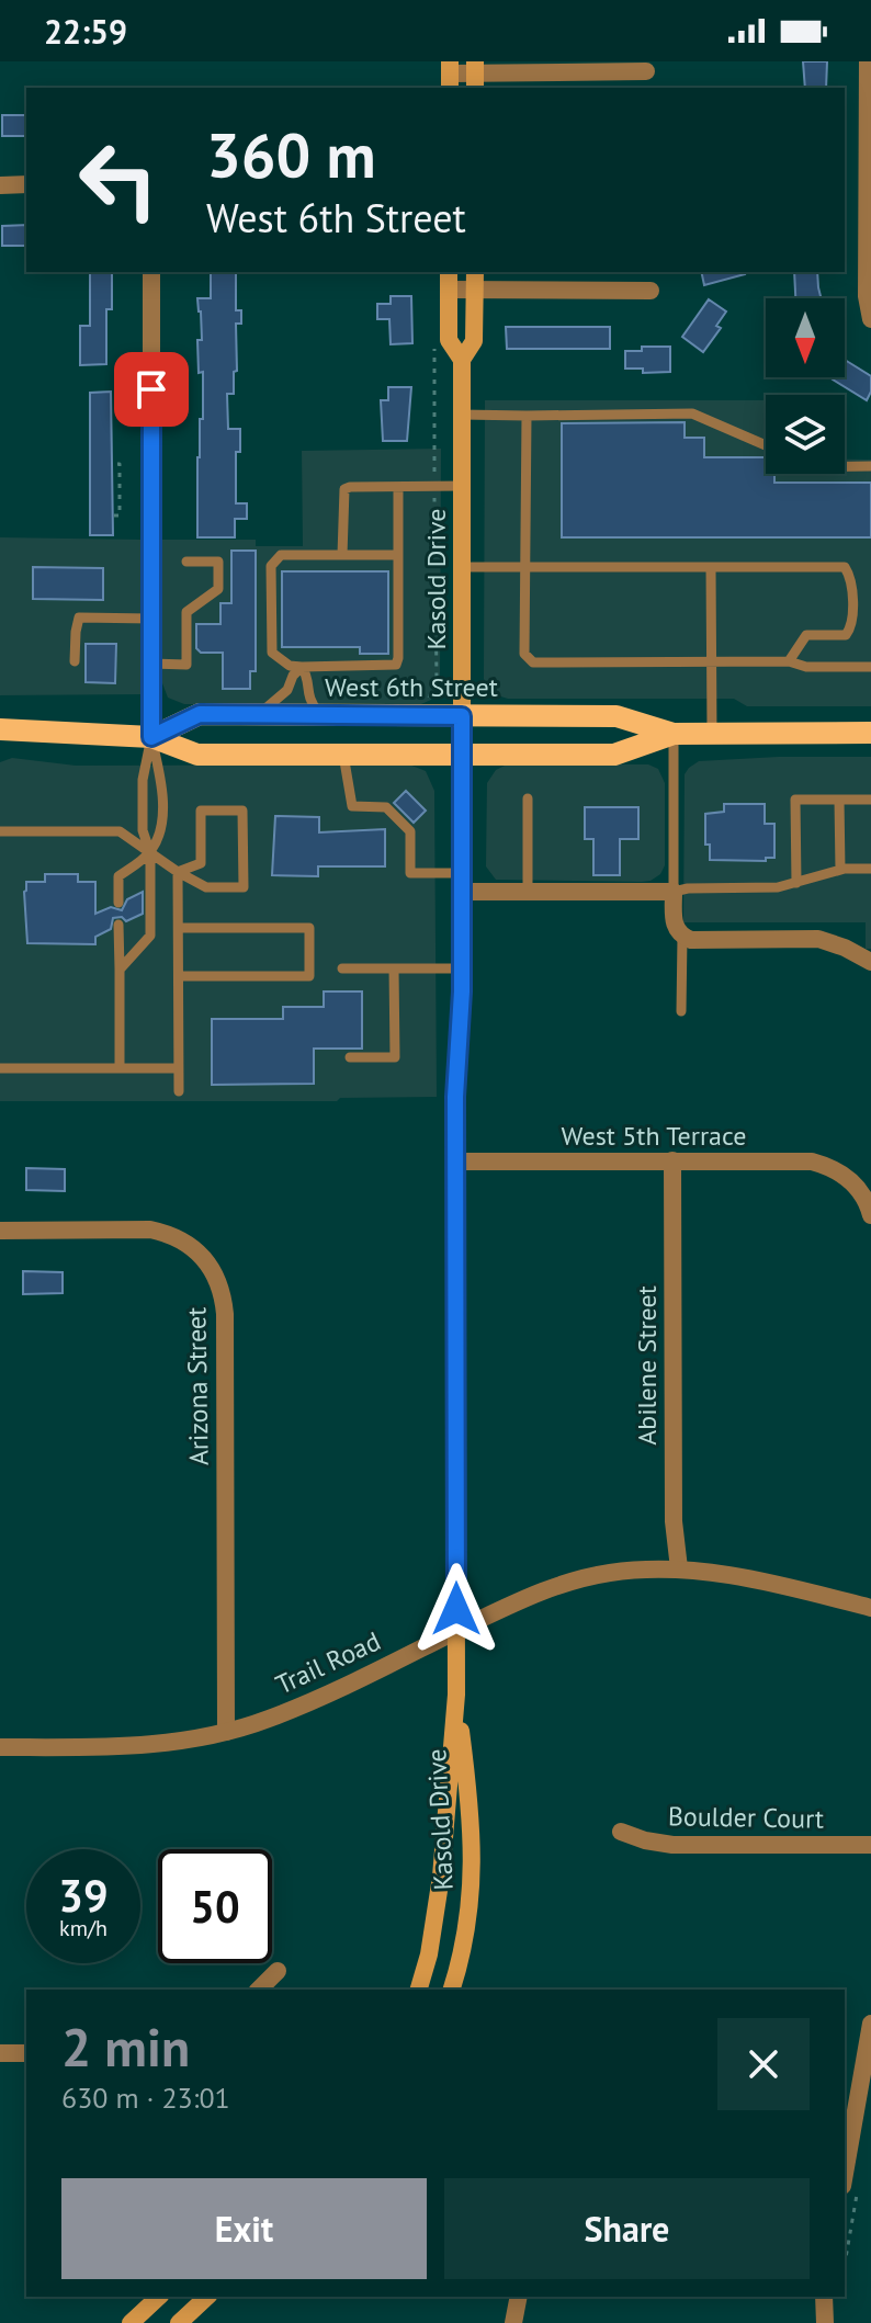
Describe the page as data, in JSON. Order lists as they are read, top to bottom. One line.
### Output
{"streets":{"main road":["Kasold Drive","West 6th Street"],"street":["West 5th Terrace","Abilene Street","Arizona Street","Trail Road","Boulder Court"]},"crossings":[["Kasold Drive","West 6th Street"],["Kasold Drive","West 5th Terrace"],["Kasold Drive","Trail Road"],["West 5th Terrace","Abilene Street"],["Abilene Street","Trail Road"],["Arizona Street","Trail Road"]],"north":"bottom","page":{"status":"22:59","turn":["360 m","West 6th Street"],"speed":"39 km/h","limit":"50","heading":["2 min","630 m · 23:01"],"buttons":["Exit","Share"]}}
